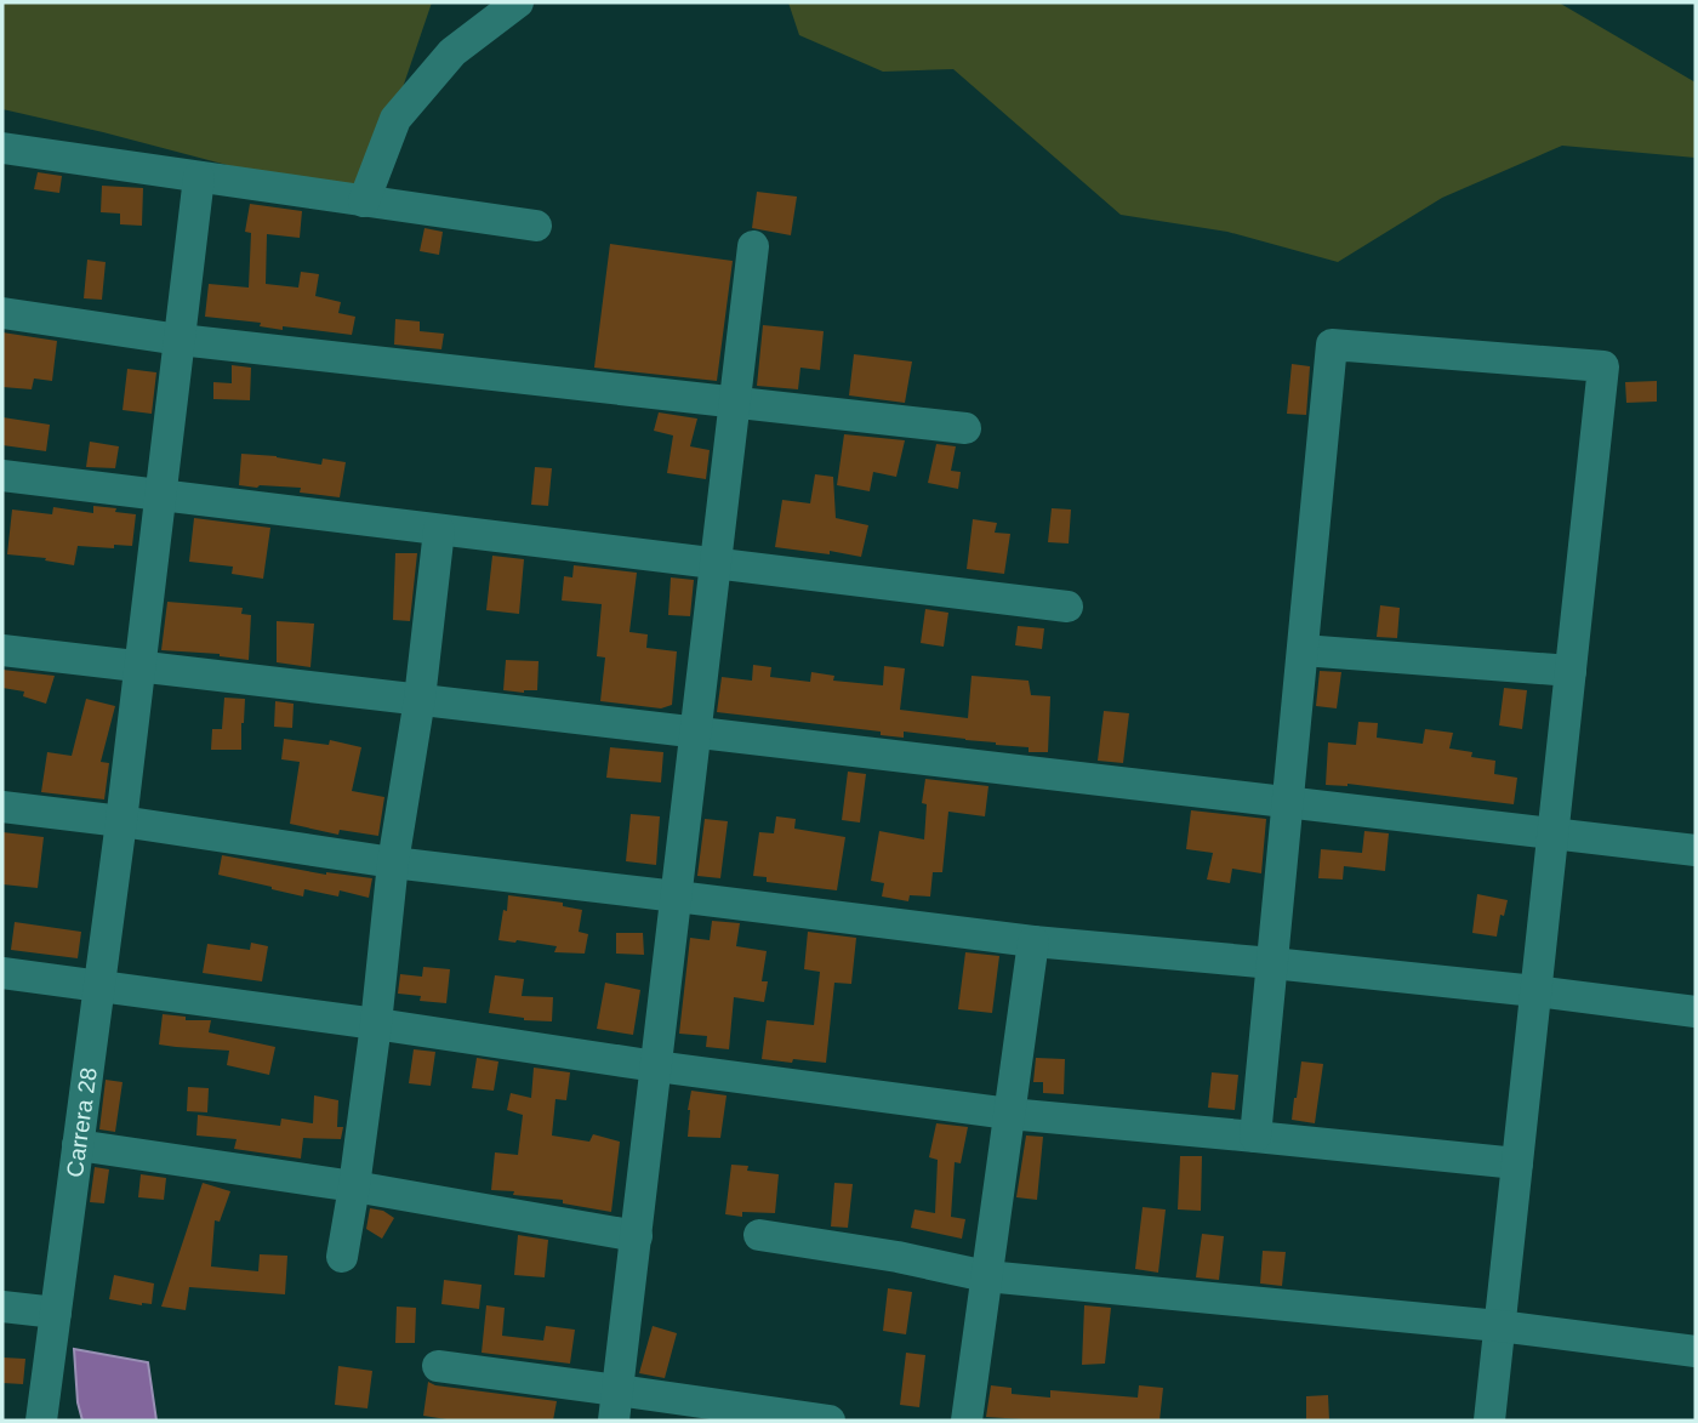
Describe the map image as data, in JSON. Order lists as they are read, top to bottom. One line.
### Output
{"streets":{"street":["Carrera 28"]}}
